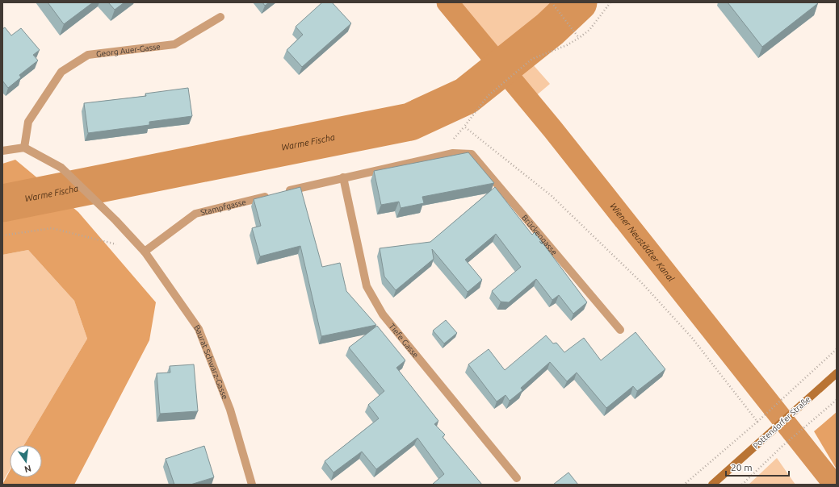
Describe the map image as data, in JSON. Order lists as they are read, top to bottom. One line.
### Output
{"streets":{"main road":["Pottendorfer Straße"],"street":["Georg Auer-Gasse","Stampfgasse","Brückengasse","Tiefe Gasse","Baurat Schwarz-Gasse"]},"crossings":[["Stampfgasse","Brückengasse"],["Stampfgasse","Tiefe Gasse"],["Stampfgasse","Baurat Schwarz-Gasse"]],"water":["Warme Fischa","Wiener Neustädter Kanal"],"scale_bar":"20 m","north":"bottom"}
